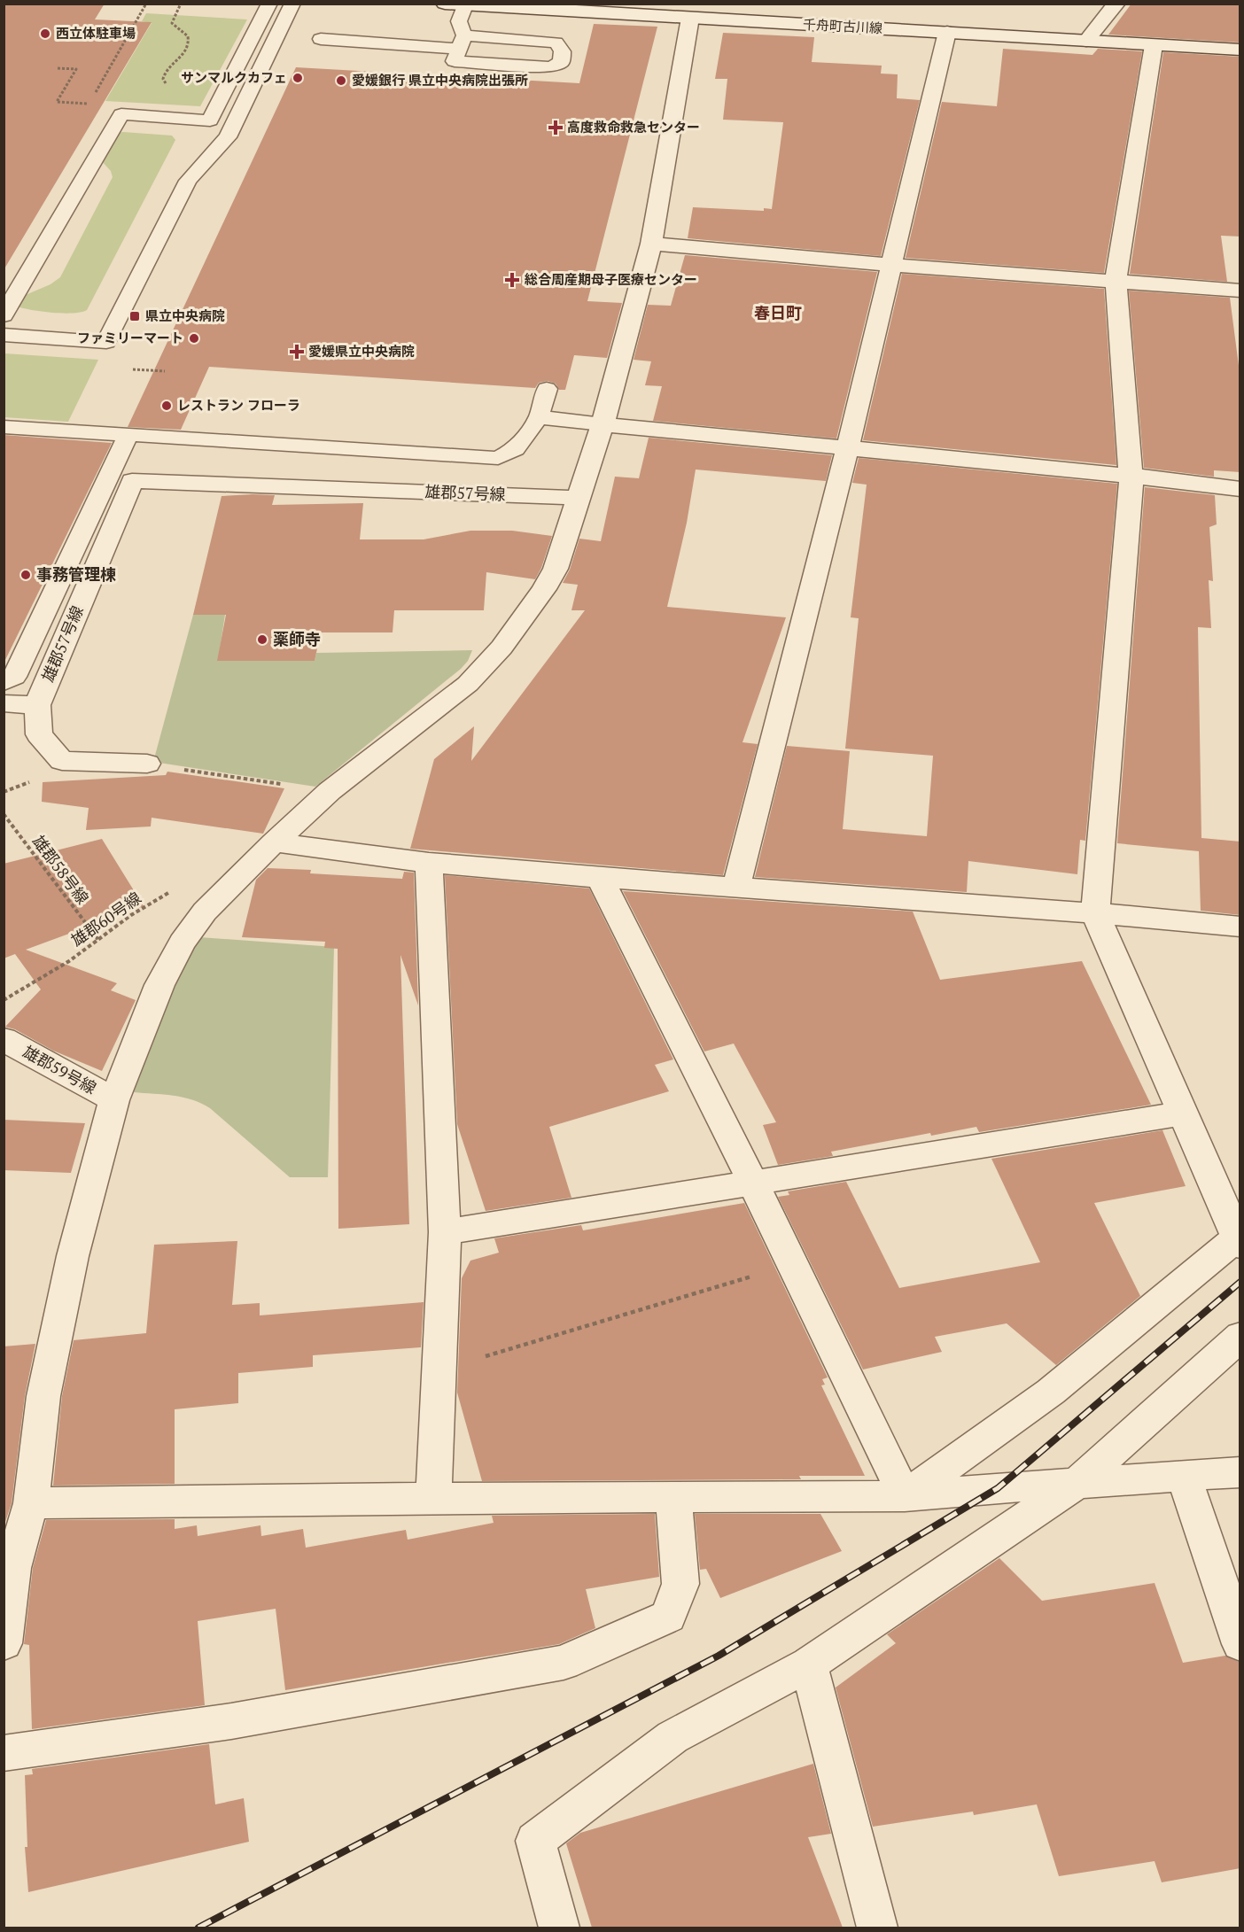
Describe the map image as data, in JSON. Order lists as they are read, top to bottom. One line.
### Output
{"streets":{"street":["千舟町古川線","雄郡57号線","雄郡59号線"],"path":["雄郡58号線","雄郡60号線"]},"crossings":[["雄郡58号線","雄郡60号線"]],"districts":["春日町"],"places":{"other":["西立体駐車場","サンマルクカフェ","愛媛銀行 県立中央病院出張所","ファミリーマート","レストラン フローラ","事務管理棟","薬師寺"],"health":["高度救命救急センター","総合周産期母子医療センター","愛媛県立中央病院"],"transit":["県立中央病院"]}}
